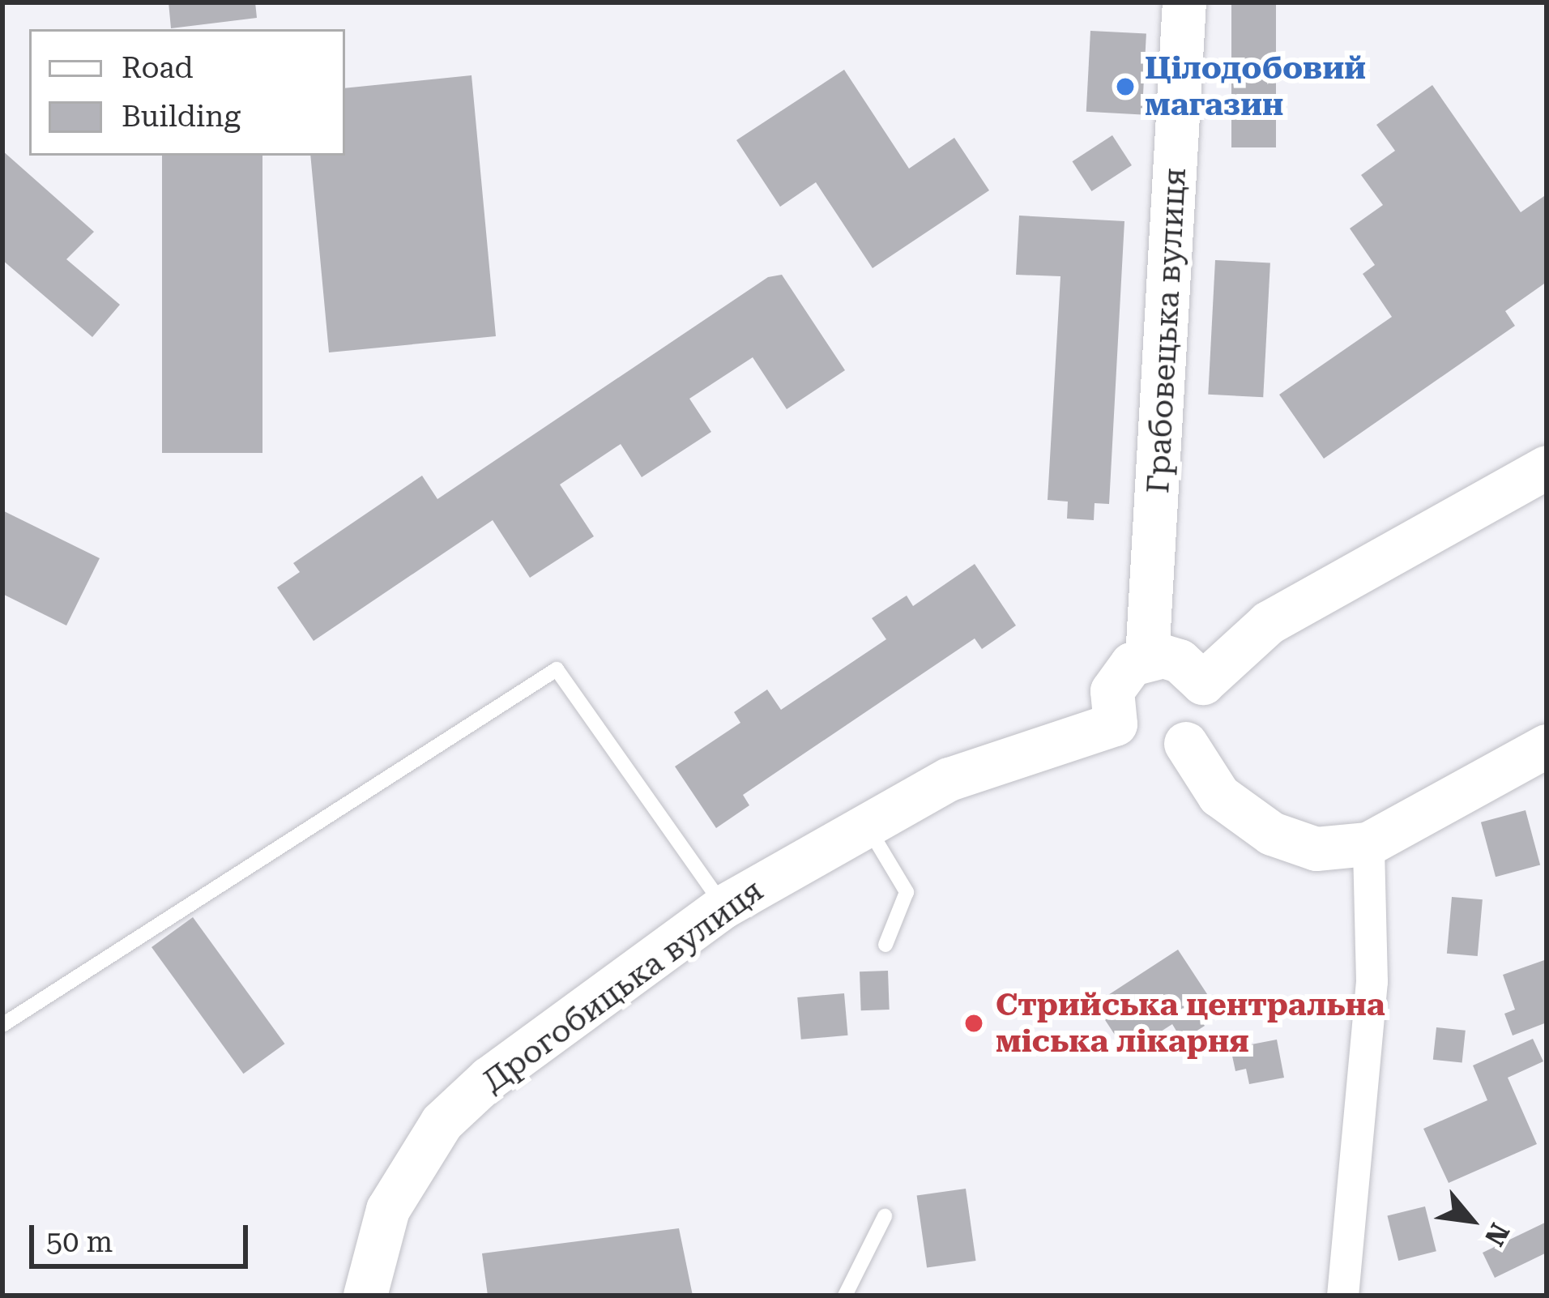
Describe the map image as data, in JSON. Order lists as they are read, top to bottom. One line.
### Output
{"streets":{"main road":["Грабовецька вулиця","Дрогобицька вулиця"]},"crossings":[["Грабовецька вулиця","Дрогобицька вулиця"]],"places":["Цілодобовий магазин","Стрийська центральна міська лікарня"],"legend":["Road","Building"],"scale_bar":"50 m","north":"bottom right"}
